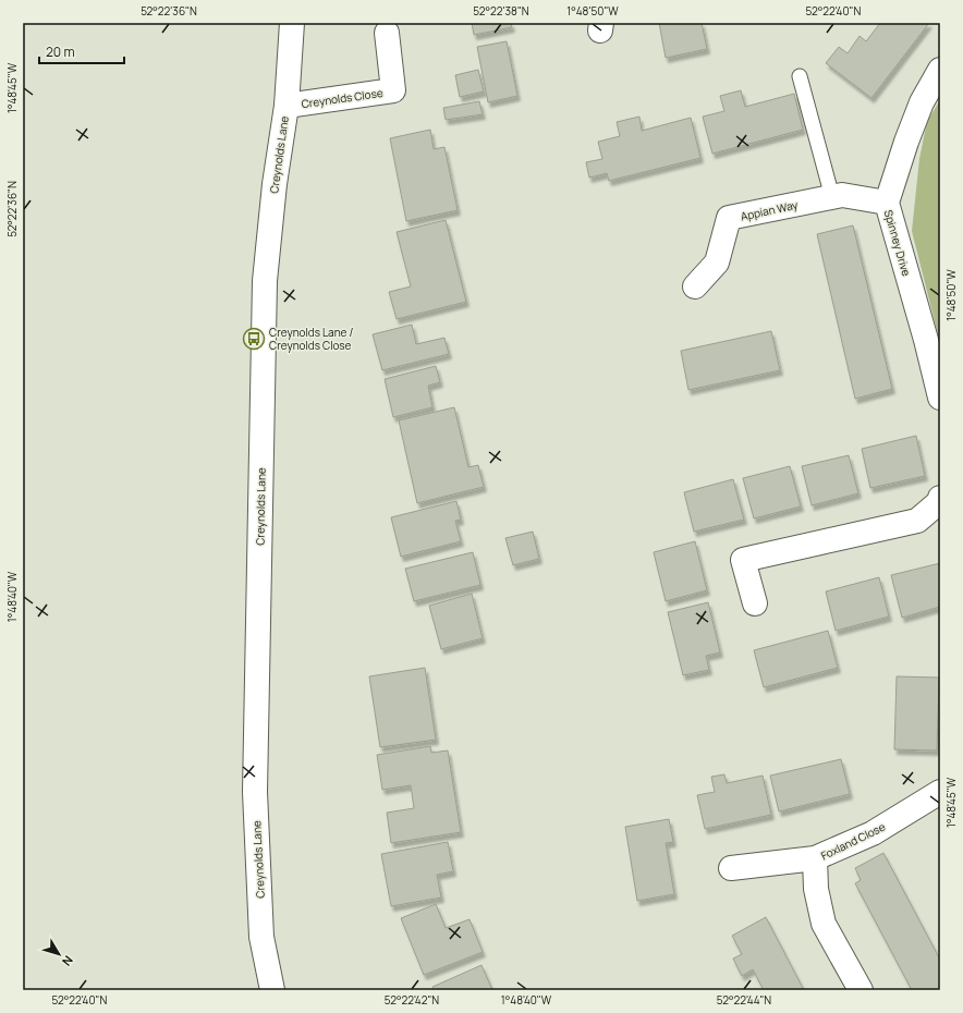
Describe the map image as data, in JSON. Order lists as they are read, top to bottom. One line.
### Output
{"streets":{"street":["Creynolds Close","Creynolds Lane","Appian Way","Spinney Drive","Foxland Close"]},"crossings":[["Creynolds Close","Creynolds Lane"],["Appian Way","Spinney Drive"]],"places":{"bus stop":["Creynolds Lane / Creynolds Close"]},"scale_bar":"20 m","north":"bottom right","coordinates":["52°22'36\"N","52°22'38\"N","1°48'50\"W","52°22'40\"N","1°48'45\"W","1°48'40\"W","52°22'42\"N","52°22'44\"N"]}
